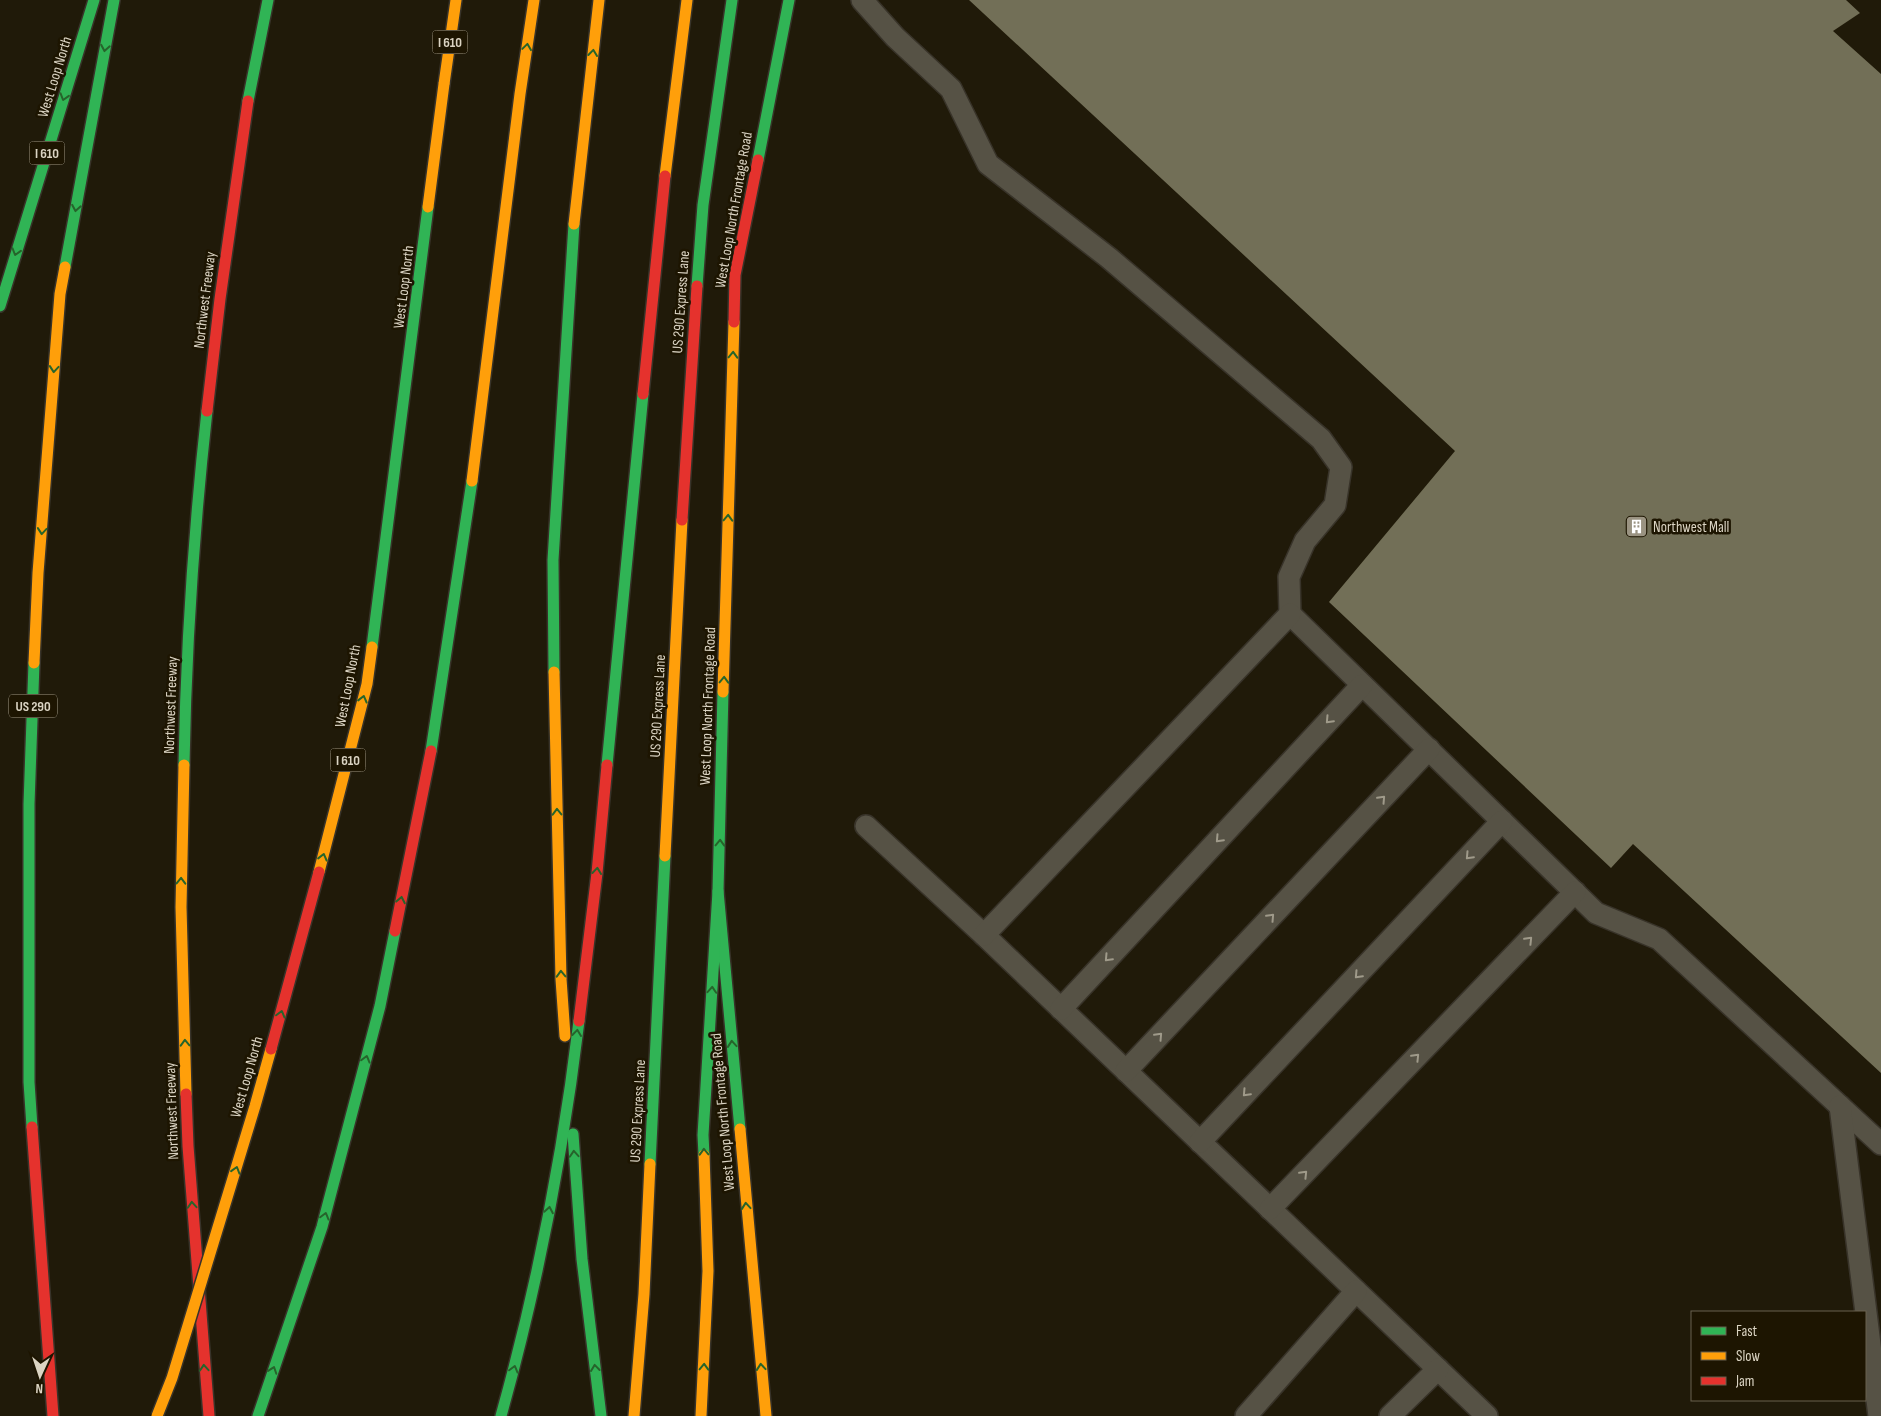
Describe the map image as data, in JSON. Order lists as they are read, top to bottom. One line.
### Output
{"streets":{"main road":["I 610","West Loop North","West Loop North Frontage Road","Northwest Freeway","US 290 Express Lane","US 290"]},"one_way":["Northwest Freeway"],"places":{"building":["Northwest Mall"]},"legend":["Fast","Slow","Jam"],"north":"bottom"}
